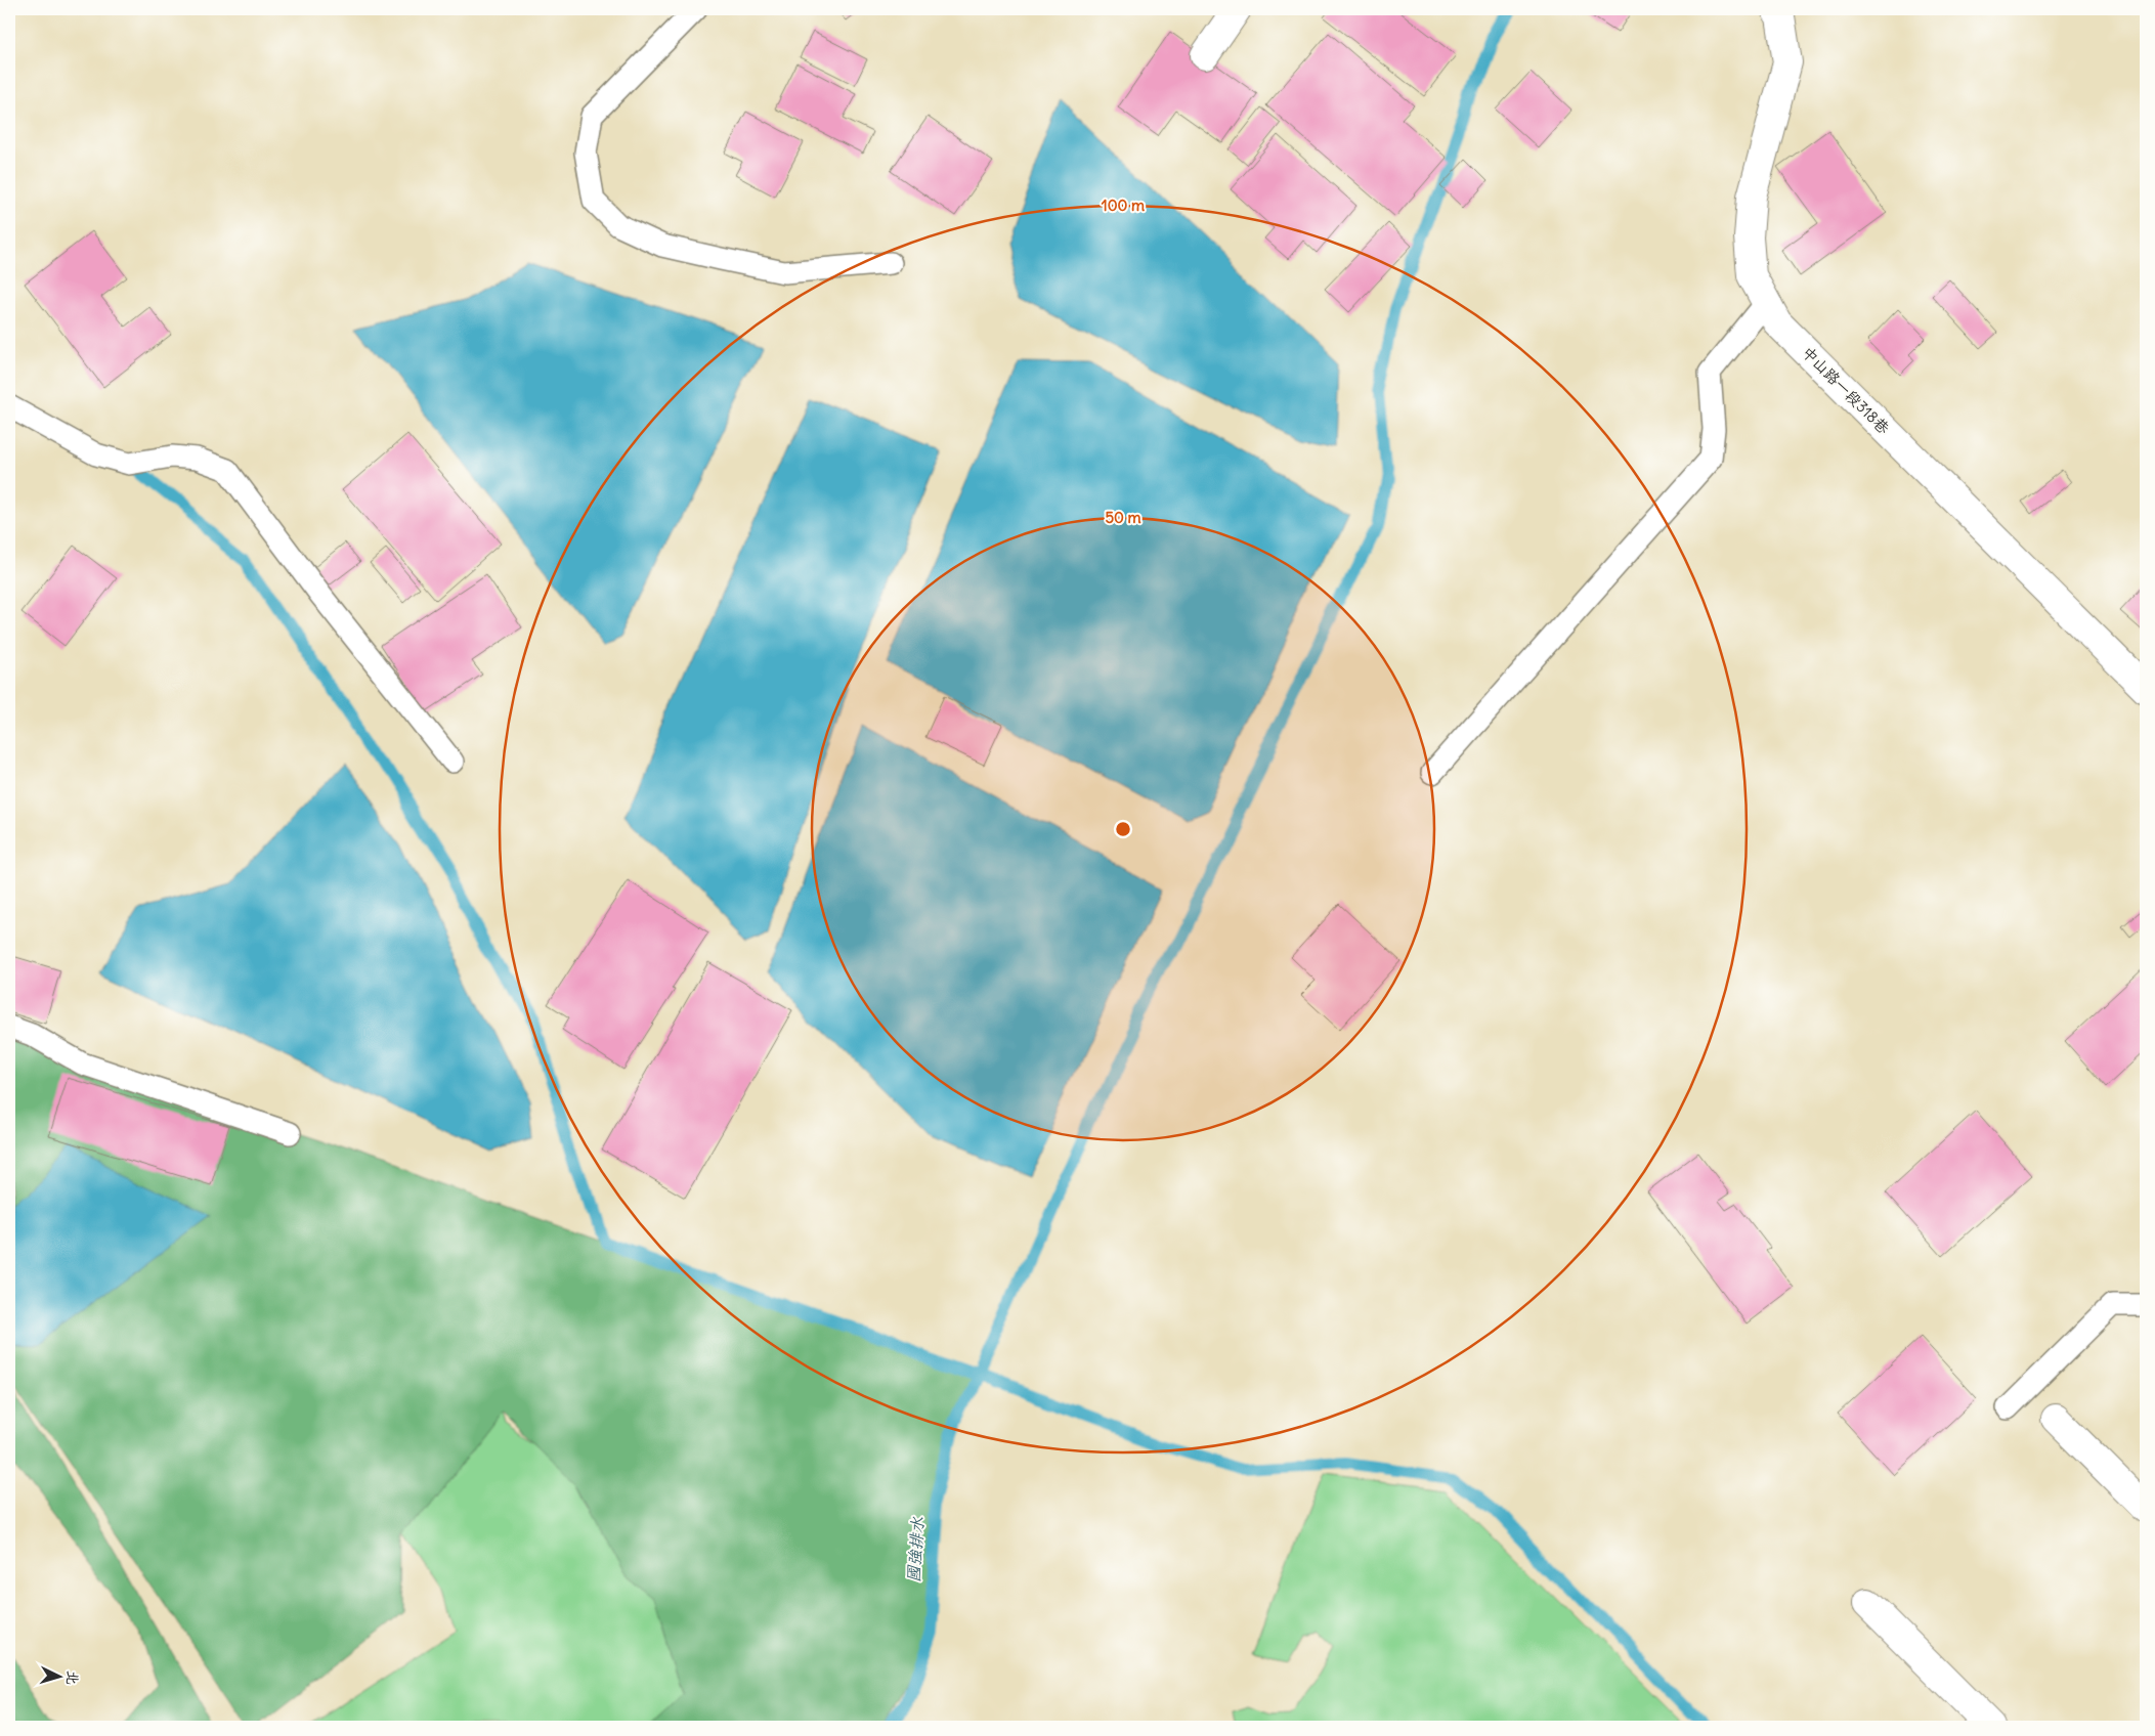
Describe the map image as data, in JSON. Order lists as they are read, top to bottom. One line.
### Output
{"streets":{"street":["中山路一段318巷"]},"water":["國強排水"],"north":"right","rings":["100 m","50 m"]}
